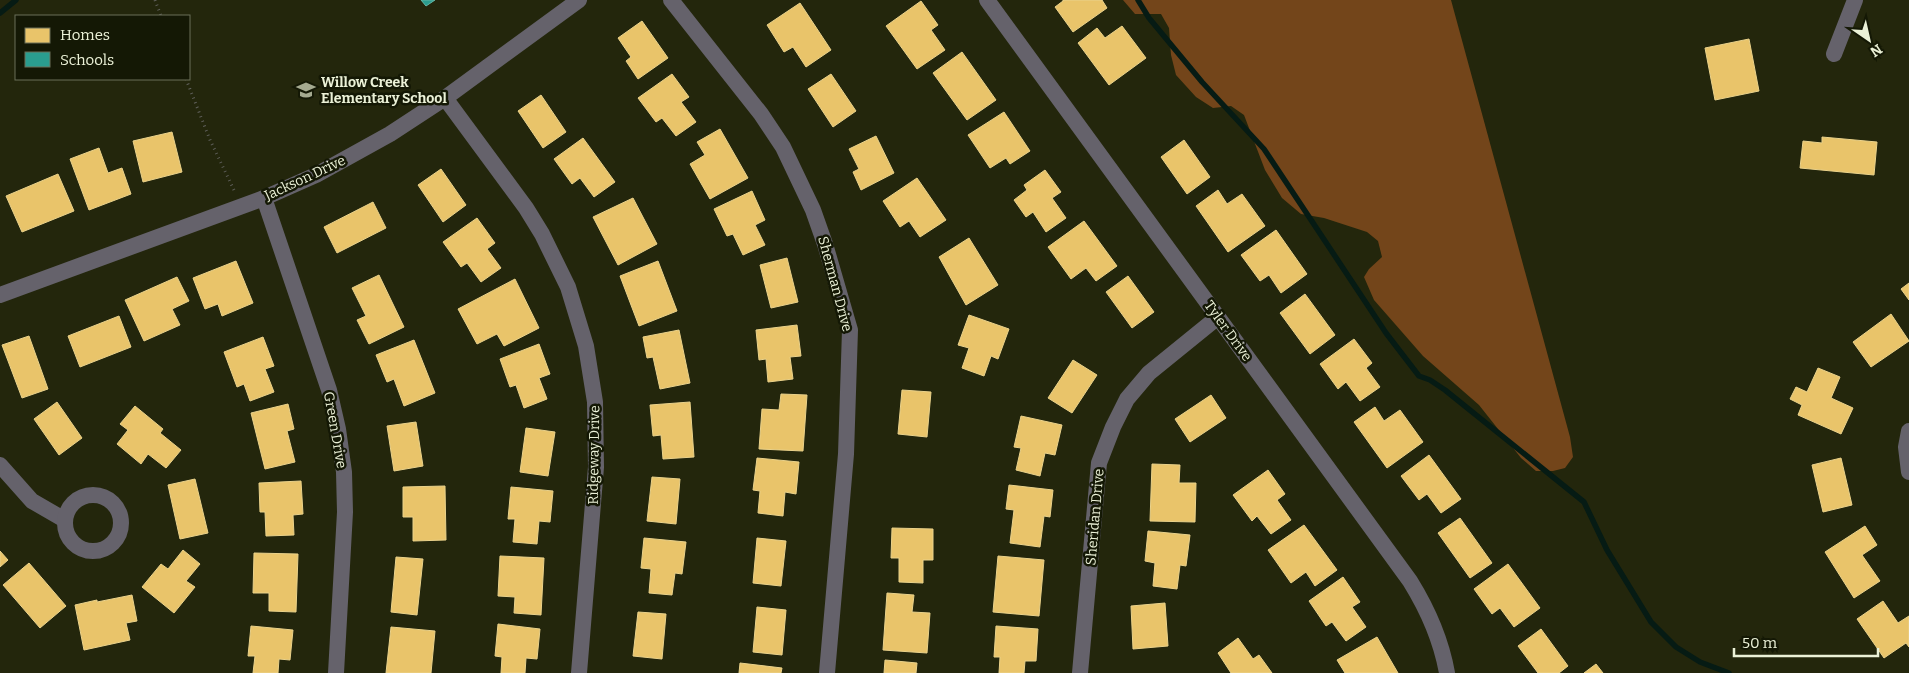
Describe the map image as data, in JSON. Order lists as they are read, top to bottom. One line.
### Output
{"streets":{"street":["Jackson Drive","Sherman Drive","Tyler Drive","Green Drive","Ridgeway Drive","Sheridan Drive"]},"crossings":[["Jackson Drive","Green Drive"],["Jackson Drive","Ridgeway Drive"],["Tyler Drive","Sheridan Drive"]],"places":{"school or university":["Willow Creek Elementary School"]},"legend":["Homes","Schools"],"scale_bar":"50 m","north":"bottom right"}
